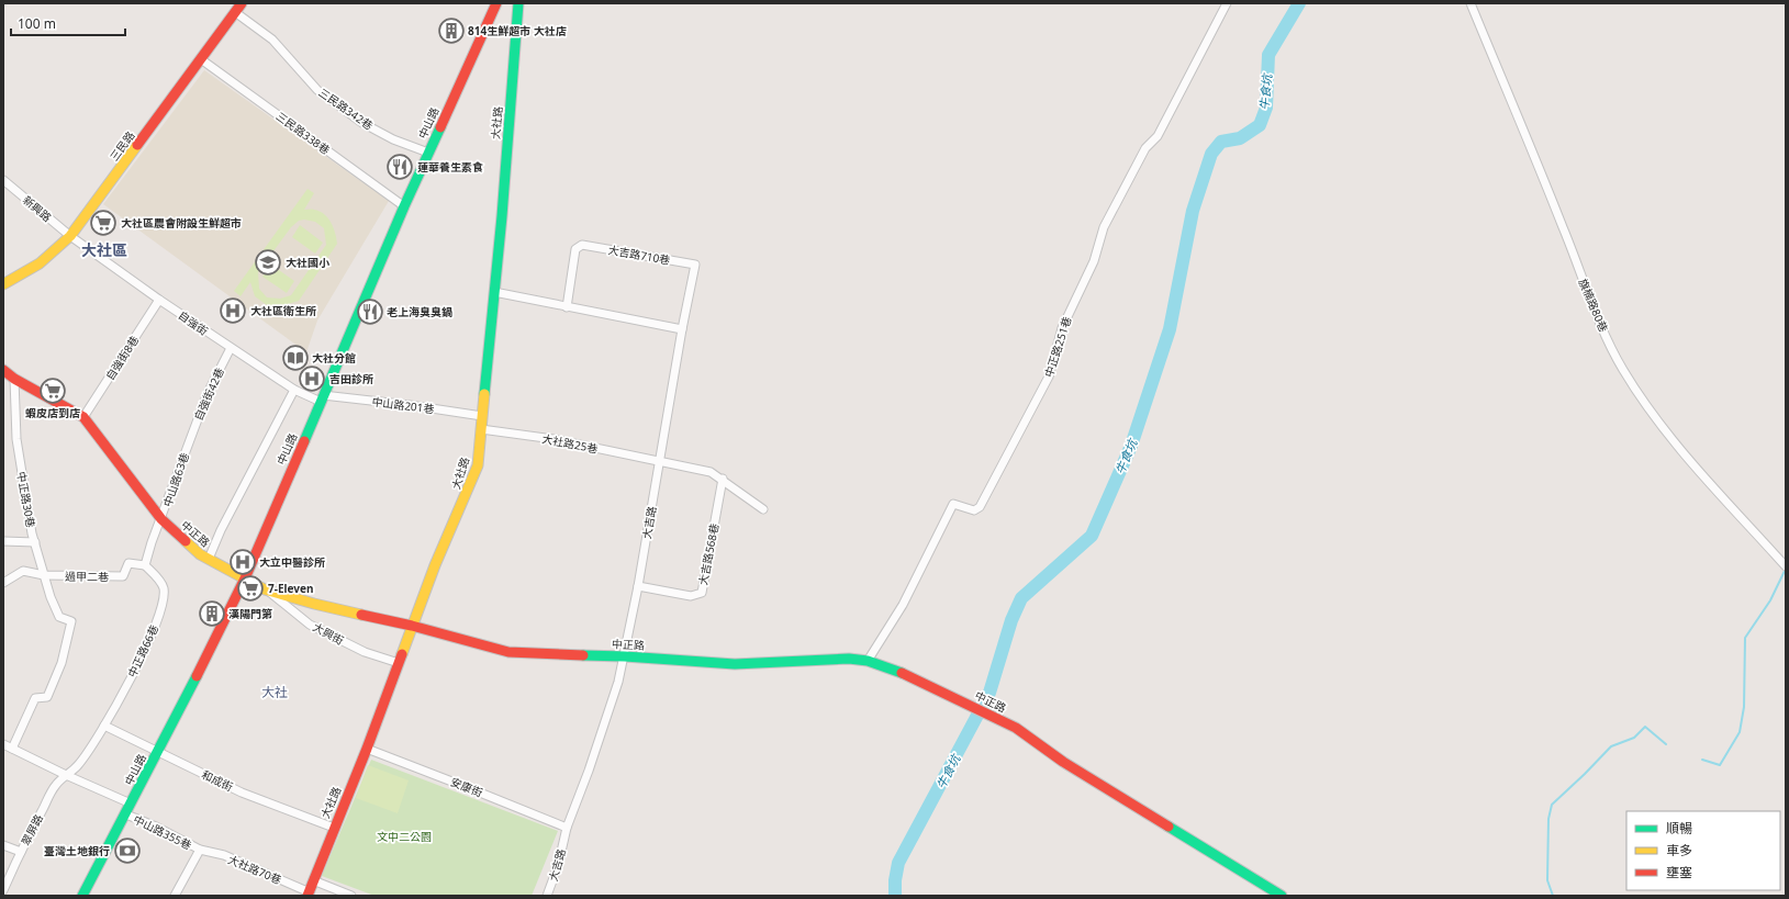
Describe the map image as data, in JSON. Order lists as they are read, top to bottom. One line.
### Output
{"streets":{"street":["三民路342巷","中山路","大社路","三民路338巷","三民路","新興路","大吉路710巷","旗楠路80巷","自強街","中正路251巷","自強街8巷","自強街42巷","中山路201巷","大社路25巷","中山路63巷","中正路30巷","大吉路","中正路","大吉路568巷","過甲二巷","大興街","中正路66巷","和成街","安康街","翠屏路","中山路355巷","大社路70巷"]},"crossings":[["三民路342巷","中山路"],["三民路342巷","三民路"],["中山路","三民路338巷"],["中山路","自強街"],["中山路","中山路201巷"],["中山路","中正路"],["中山路","和成街"],["中山路","中山路355巷"],["大社路","中山路201巷"],["大社路","大社路25巷"],["大社路","中正路"],["大社路","大興街"],["大社路","和成街"],["大社路","安康街"],["大社路","大社路70巷"],["三民路338巷","三民路"],["三民路","新興路"],["三民路","自強街"],["新興路","自強街"],["大吉路710巷","大吉路"],["自強街","自強街8巷"],["自強街","自強街42巷"],["自強街","中山路201巷"],["中正路251巷","中正路"],["自強街8巷","中正路"],["自強街42巷","中山路63巷"],["大社路25巷","大吉路"],["大社路25巷","大吉路568巷"],["中山路63巷","中正路"],["中正路30巷","中正路"],["中正路30巷","過甲二巷"],["大吉路","中正路"],["大吉路","大吉路568巷"],["大吉路","安康街"],["中正路","大興街"],["過甲二巷","中正路66巷"],["中正路66巷","和成街"],["中正路66巷","翠屏路"],["中山路355巷","大社路70巷"]],"districts":["大社區","大社"],"water":["牛食坑"],"parks":["文中二公園"],"places":{"building":["814生鮮超市 大社店","漢陽門第"],"restaurant":["蓮華養生素食","老上海臭臭鍋"],"supermarket":["大社區農會附設生鮮超市","蝦皮店到店","7-Eleven"],"school or university":["大社國小"],"hospital":["大社區衛生所","吉田診所","大立中醫診所"],"library":["大社分館"],"bank":["臺灣土地銀行"]},"legend":["順暢","車多","壅塞"],"scale_bar":"100 m"}
